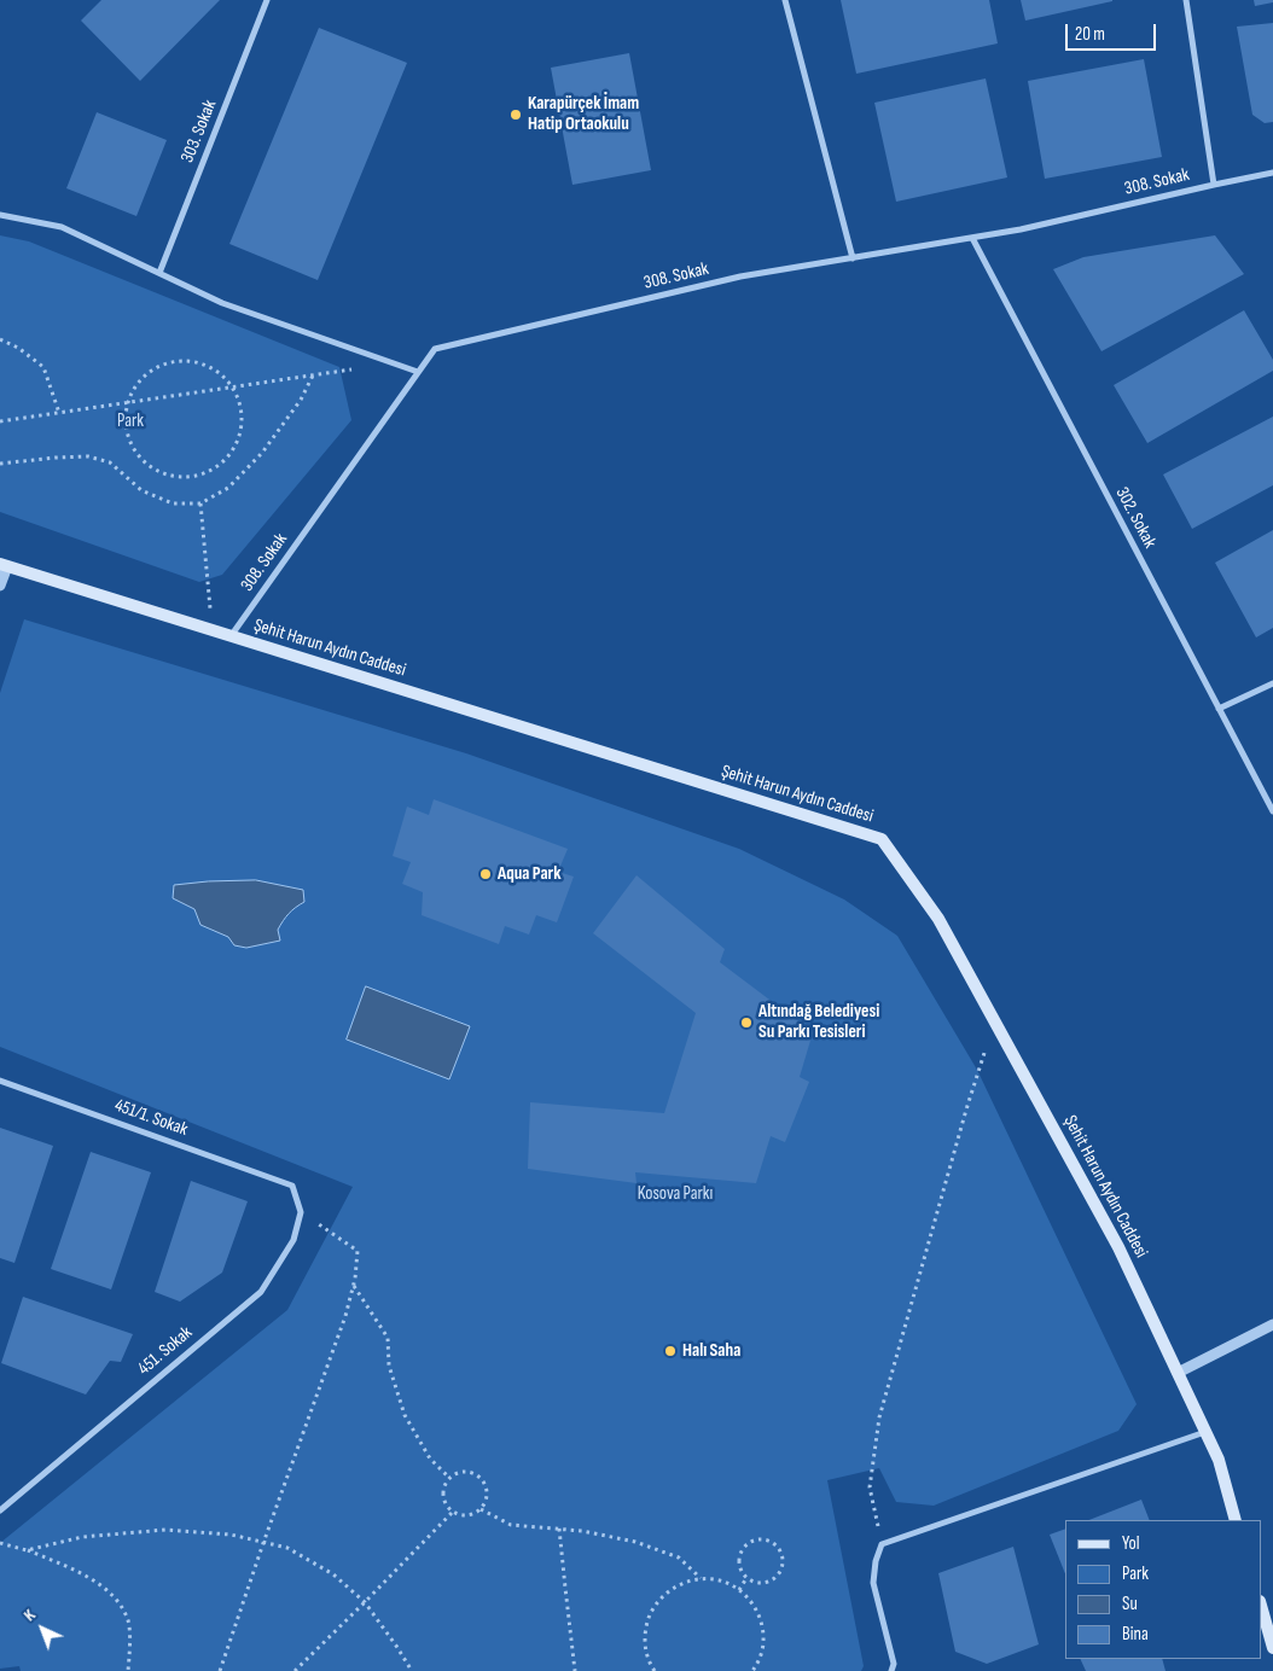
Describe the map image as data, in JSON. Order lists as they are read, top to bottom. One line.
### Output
{"streets":{"main road":["Şehit Harun Aydın Caddesi"],"street":["303. Sokak","308. Sokak","302. Sokak","451/1. Sokak","451. Sokak"]},"crossings":[["308. Sokak","302. Sokak"],["308. Sokak","Şehit Harun Aydın Caddesi"],["451/1. Sokak","451. Sokak"]],"parks":["Park","Kosova Parkı"],"places":["Karapürçek İmam Hatip Ortaokulu","Aqua Park","Altındağ Belediyesi Su Parkı Tesisleri","Halı Saha"],"legend":["Yol","Park","Su","Bina"],"scale_bar":"20 m","north":"top left"}
